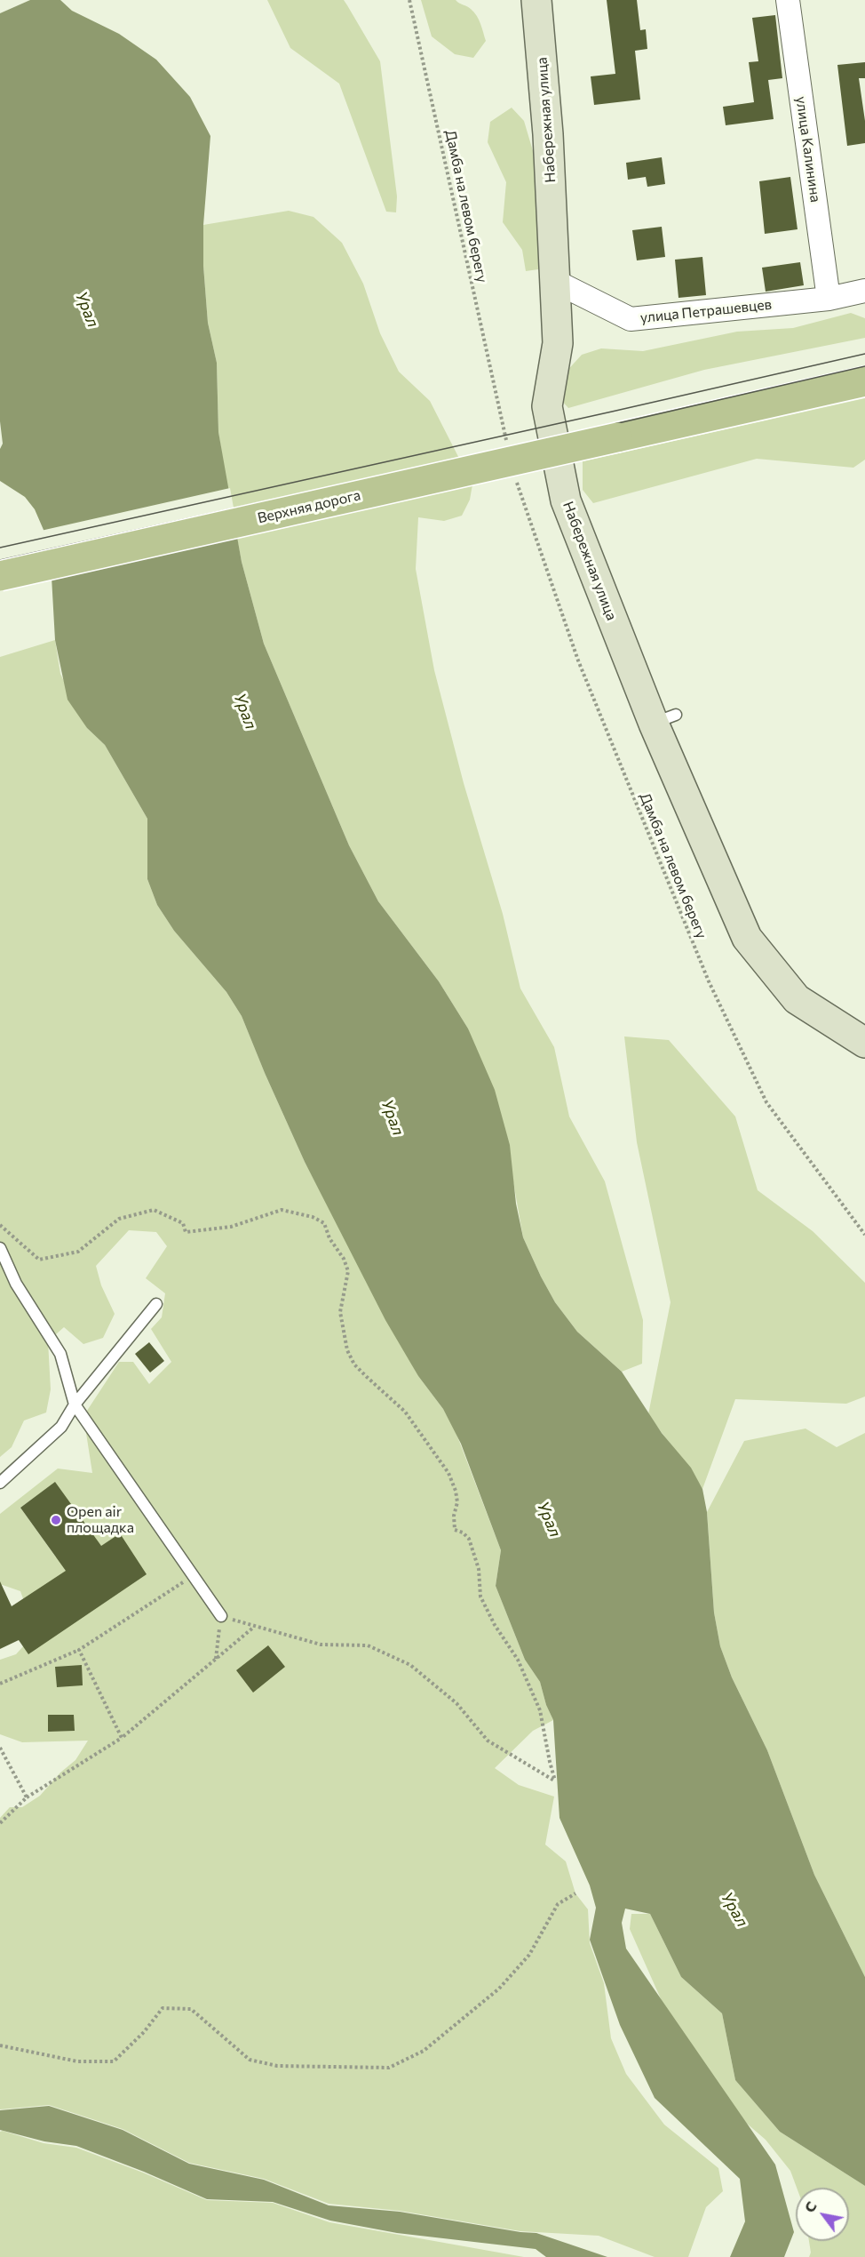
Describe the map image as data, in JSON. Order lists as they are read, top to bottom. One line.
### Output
{"streets":{"main road":["Набережная улица","Верхняя дорога"],"street":["улица Калинина","улица Петрашевцев"],"path":["Дамба на левом берегу"]},"crossings":[["Набережная улица","улица Петрашевцев"],["улица Калинина","улица Петрашевцев"]],"water":["Урал"],"places":["Open air площадка"],"north":"top left"}
